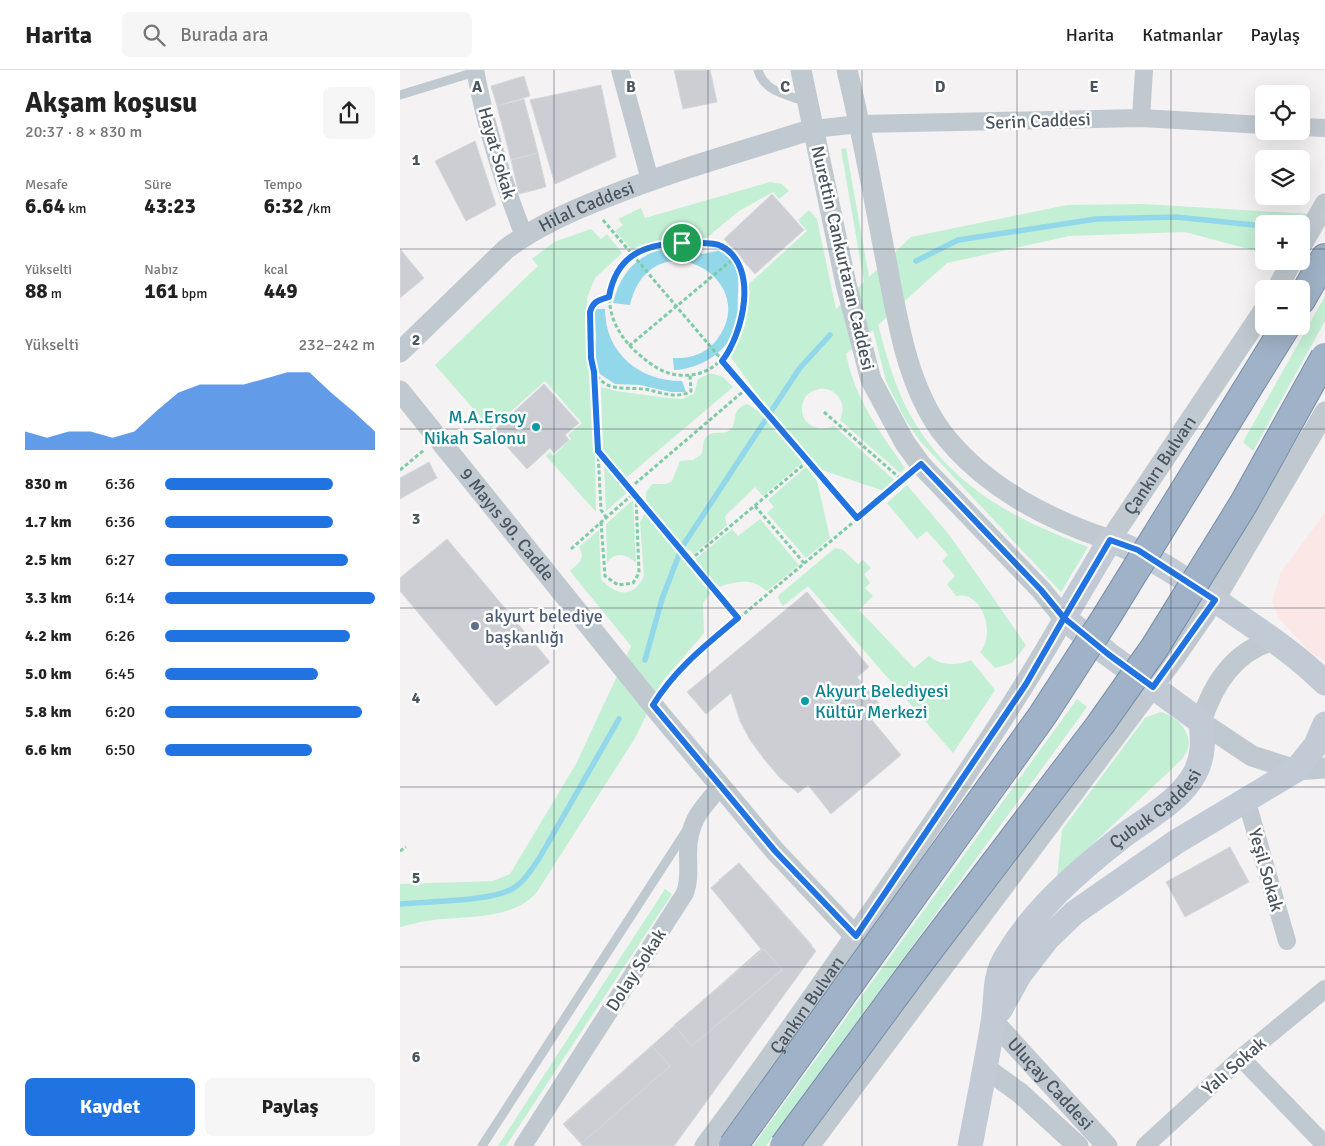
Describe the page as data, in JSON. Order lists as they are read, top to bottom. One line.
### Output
{"streets":{"highway":["Çankırı Bulvarı"],"main road":["Çubuk Caddesi"],"street":["Serin Caddesi","Hayat Sokak","Hilal Caddesi","Nurettin Cankurtaran Caddesi","9 Mayıs 90. Cadde","Yeşil Sokak","Dolay Sokak","Yalı Sokak","Uluçay Caddesi"]},"crossings":[["Serin Caddesi","Hilal Caddesi"],["Serin Caddesi","Nurettin Cankurtaran Caddesi"],["Hayat Sokak","Hilal Caddesi"],["Hilal Caddesi","Nurettin Cankurtaran Caddesi"],["Nurettin Cankurtaran Caddesi","Çankırı Bulvarı"],["Çubuk Caddesi","Yeşil Sokak"],["Çubuk Caddesi","Uluçay Caddesi"]],"places":["M.A.Ersoy Nikah Salonu","akyurt belediye başkanlığı","Akyurt Belediyesi Kültür Merkezi"],"page":{"header":"Harita","search":"Burada ara","nav":["Harita","Katmanlar","Paylaş"],"heading":["Akşam koşusu","20:37 · 8 × 830 m"],"map_buttons":["+","−"],"stats":[["Mesafe","6.64 km"],["Süre","43:23"],["Tempo","6:32 /km"],["Yükselti","88 m"],["Nabız","161 bpm"],["kcal","449"]],"chart":["Yükselti","232–242 m"],"list":[{"name":"830 m","note":"6:36"},{"name":"1.7 km","note":"6:36"},{"name":"2.5 km","note":"6:27"},{"name":"3.3 km","note":"6:14"},{"name":"4.2 km","note":"6:26"},{"name":"5.0 km","note":"6:45"},{"name":"5.8 km","note":"6:20"},{"name":"6.6 km","note":"6:50"}],"buttons":["Kaydet","Paylaş"]},"grid":{"columns":["A","B","C","D","E"],"rows":["1","2","3","4","5","6"]}}
